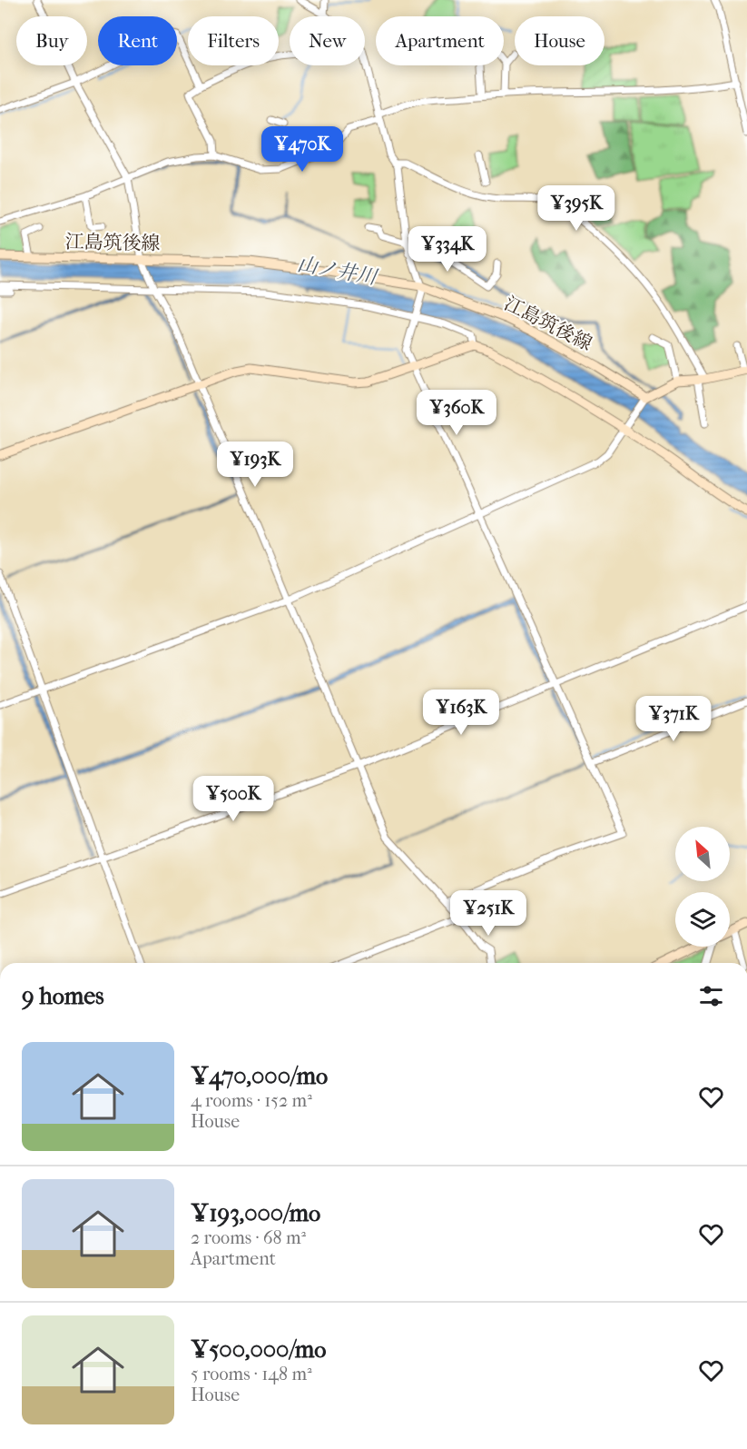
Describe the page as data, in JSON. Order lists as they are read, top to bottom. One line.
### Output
{"streets":{"main road":["江島筑後線"]},"water":["山ノ井川"],"north":"top left","page":{"chip":["Buy","Rent","Filters","New","Apartment","House"],"price":["¥470K","¥395K","¥334K","¥360K","¥193K","¥163K","¥371K","¥500K","¥251K"],"heading":"9 homes","list":[{"name":"¥470,000/mo","note":"4 rooms · 152 m² · House"},{"name":"¥193,000/mo","note":"2 rooms · 68 m² · Apartment"},{"name":"¥500,000/mo","note":"5 rooms · 148 m² · House"}]}}
